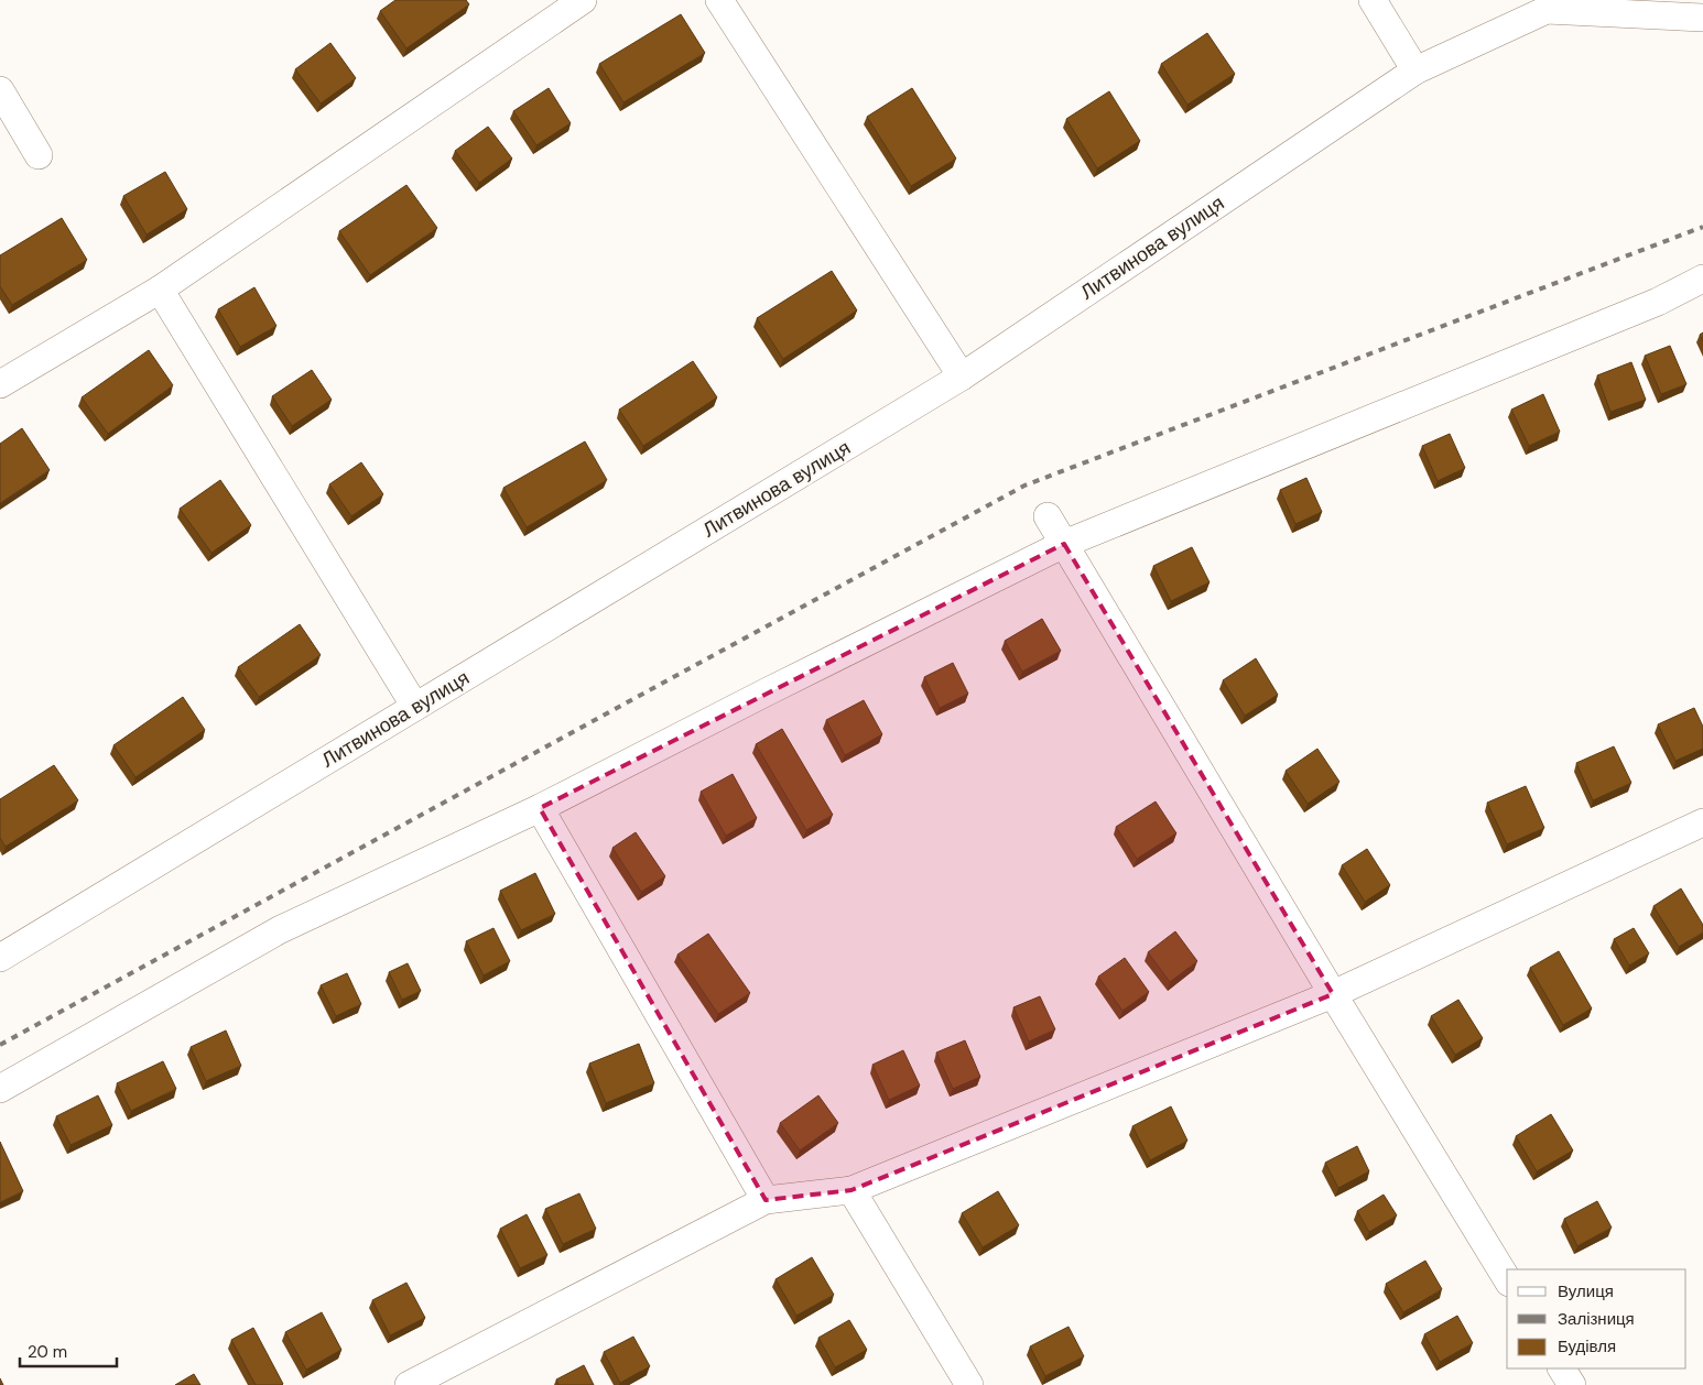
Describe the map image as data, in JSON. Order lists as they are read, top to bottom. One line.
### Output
{"streets":{"street":["Литвинова вулиця"]},"legend":["Вулиця","Залізниця","Будівля"],"scale_bar":"20 m"}
